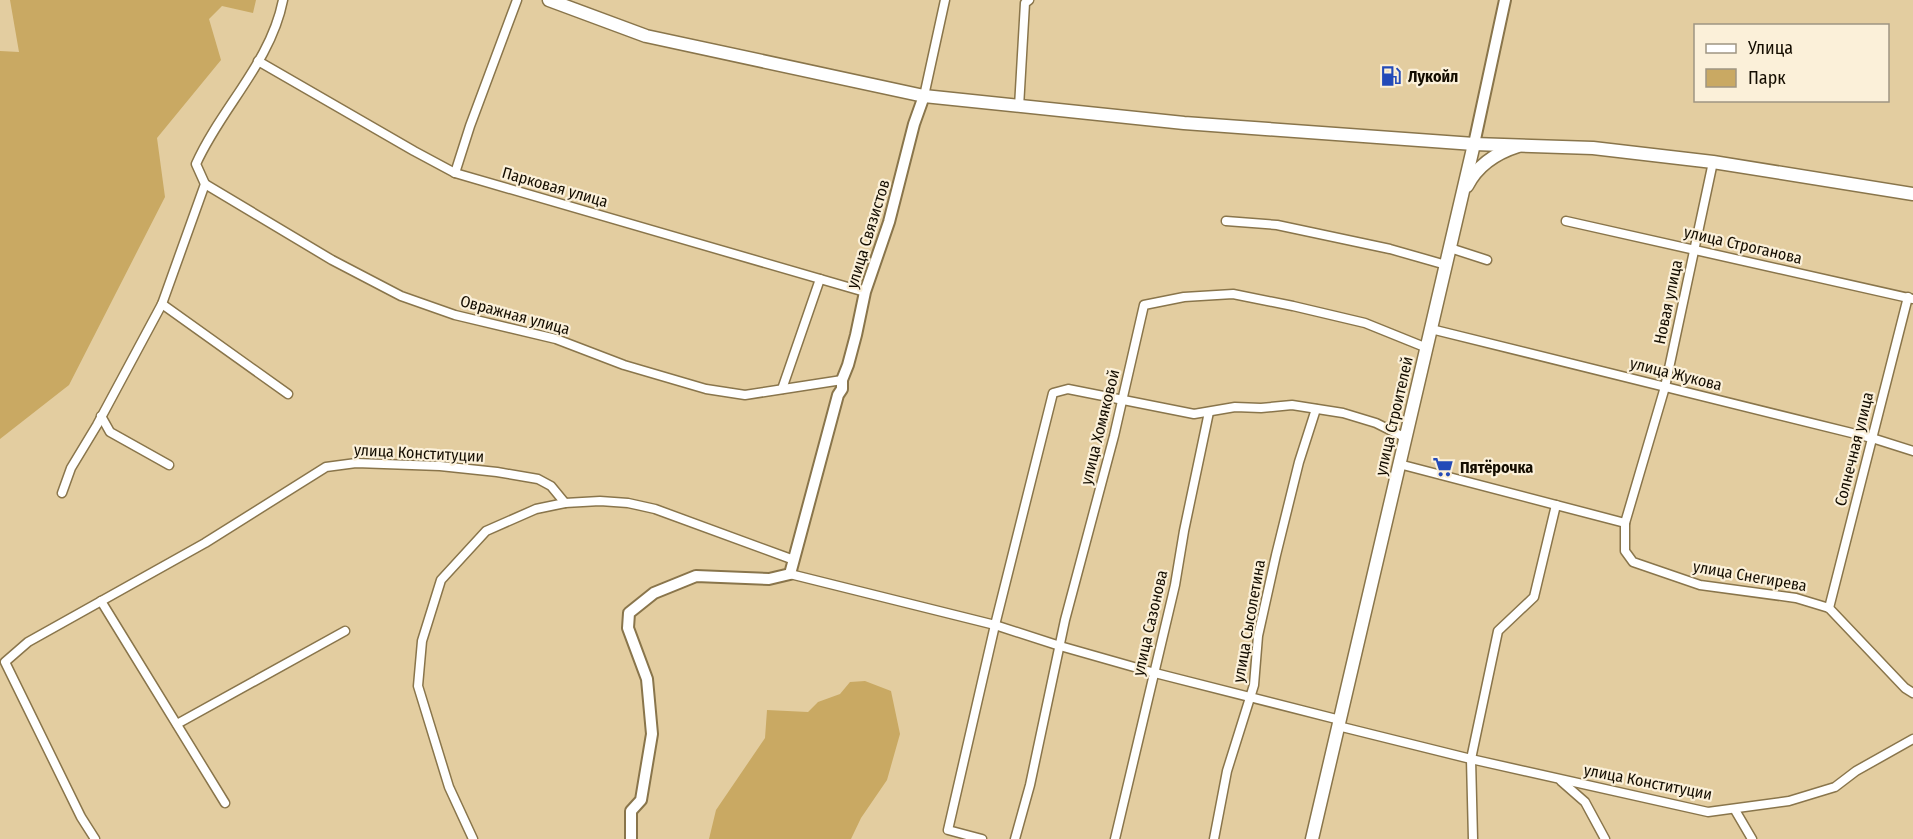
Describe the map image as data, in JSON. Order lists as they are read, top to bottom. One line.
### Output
{"streets":{"main road":["улица Строителей"],"street":["Парковая улица","улица Связистов","улица Строганова","Новая улица","Овражная улица","улица Жукова","улица Хомяковой","Солнечная улица","улица Конституции","улица Снегирева","улица Сысолетина","улица Сазонова"]},"crossings":[["Парковая улица","улица Связистов"],["улица Связистов","Овражная улица"],["улица Связистов","улица Конституции"],["улица Строганова","Новая улица"],["улица Строганова","Солнечная улица"],["Новая улица","улица Жукова"],["Новая улица","улица Снегирева"],["улица Жукова","улица Строителей"],["улица Жукова","Солнечная улица"],["улица Строителей","улица Хомяковой"],["улица Строителей","улица Конституции"],["улица Хомяковой","улица Конституции"],["Солнечная улица","улица Снегирева"],["улица Конституции","улица Сысолетина"],["улица Конституции","улица Сазонова"]],"places":{"fuel station":["Лукойл"],"supermarket":["Пятёрочка"]},"legend":["Улица","Парк"]}
